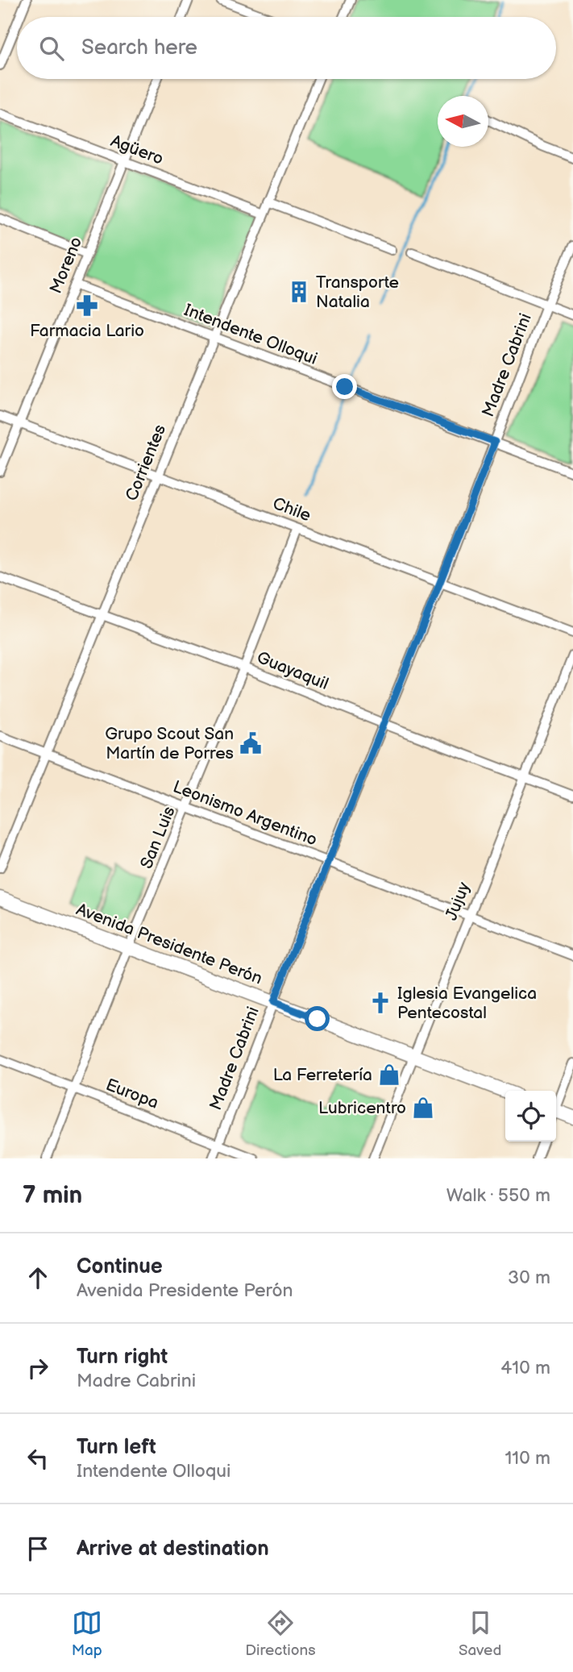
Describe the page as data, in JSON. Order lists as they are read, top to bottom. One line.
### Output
{"streets":{"main road":["Avenida Presidente Perón"],"street":["Agüero","Moreno","Intendente Olloqui","Madre Cabrini","Corrientes","Chile","Guayaquil","Leonismo Argentino","San Luis","Jujuy","Europa"]},"crossings":[["Agüero","Moreno"],["Agüero","Corrientes"],["Moreno","Intendente Olloqui"],["Moreno","Chile"],["Intendente Olloqui","Madre Cabrini"],["Intendente Olloqui","Corrientes"],["Madre Cabrini","Chile"],["Madre Cabrini","Guayaquil"],["Madre Cabrini","Leonismo Argentino"],["Madre Cabrini","Avenida Presidente Perón"],["Madre Cabrini","Europa"],["Corrientes","Chile"],["Corrientes","Guayaquil"],["Corrientes","Leonismo Argentino"],["Chile","San Luis"],["Guayaquil","San Luis"],["Guayaquil","Jujuy"],["Leonismo Argentino","San Luis"],["Leonismo Argentino","Jujuy"],["San Luis","Avenida Presidente Perón"],["San Luis","Europa"],["Jujuy","Avenida Presidente Perón"]],"places":{"building":["Transporte Natalia"],"pharmacy":["Farmacia Lario"],"public building":["Grupo Scout San Martín de Porres"],"church":["Iglesia Evangelica Pentecostal"],"shop":["La Ferretería","Lubricentro"]},"north":"left","page":{"search":"Search here","heading":["7 min","Walk · 550 m"],"list":[["Continue","Avenida Presidente Perón","30 m"],["Turn right","Madre Cabrini","410 m"],["Turn left","Intendente Olloqui","110 m"],"Arrive at destination"],"nav":["Map","Directions","Saved"]}}
